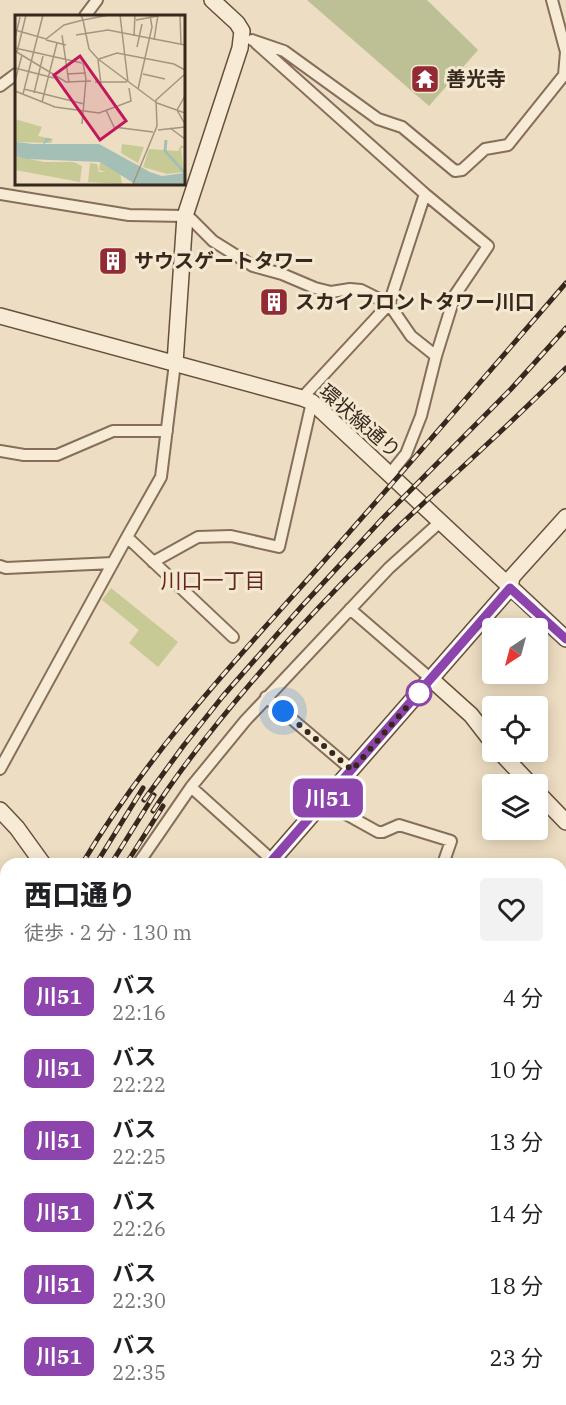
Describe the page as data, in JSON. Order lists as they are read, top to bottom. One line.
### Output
{"streets":{"street":["環状線通り"]},"districts":["川口一丁目"],"places":{"temple":["善光寺"],"building":["サウスゲートタワー","スカイフロントタワー川口"]},"lines":["bus line 川51"],"north":"bottom left","page":{"on_map":"川51","heading":["西口通り","徒歩 · 2 分 · 130 m"],"list":[{"mark":"川51","name":"バス","note":"22:16","value":"4 分"},{"mark":"川51","name":"バス","note":"22:22","value":"10 分"},{"mark":"川51","name":"バス","note":"22:25","value":"13 分"},{"mark":"川51","name":"バス","note":"22:26","value":"14 分"},{"mark":"川51","name":"バス","note":"22:30","value":"18 分"},{"mark":"川51","name":"バス","note":"22:35","value":"23 分"}]}}
